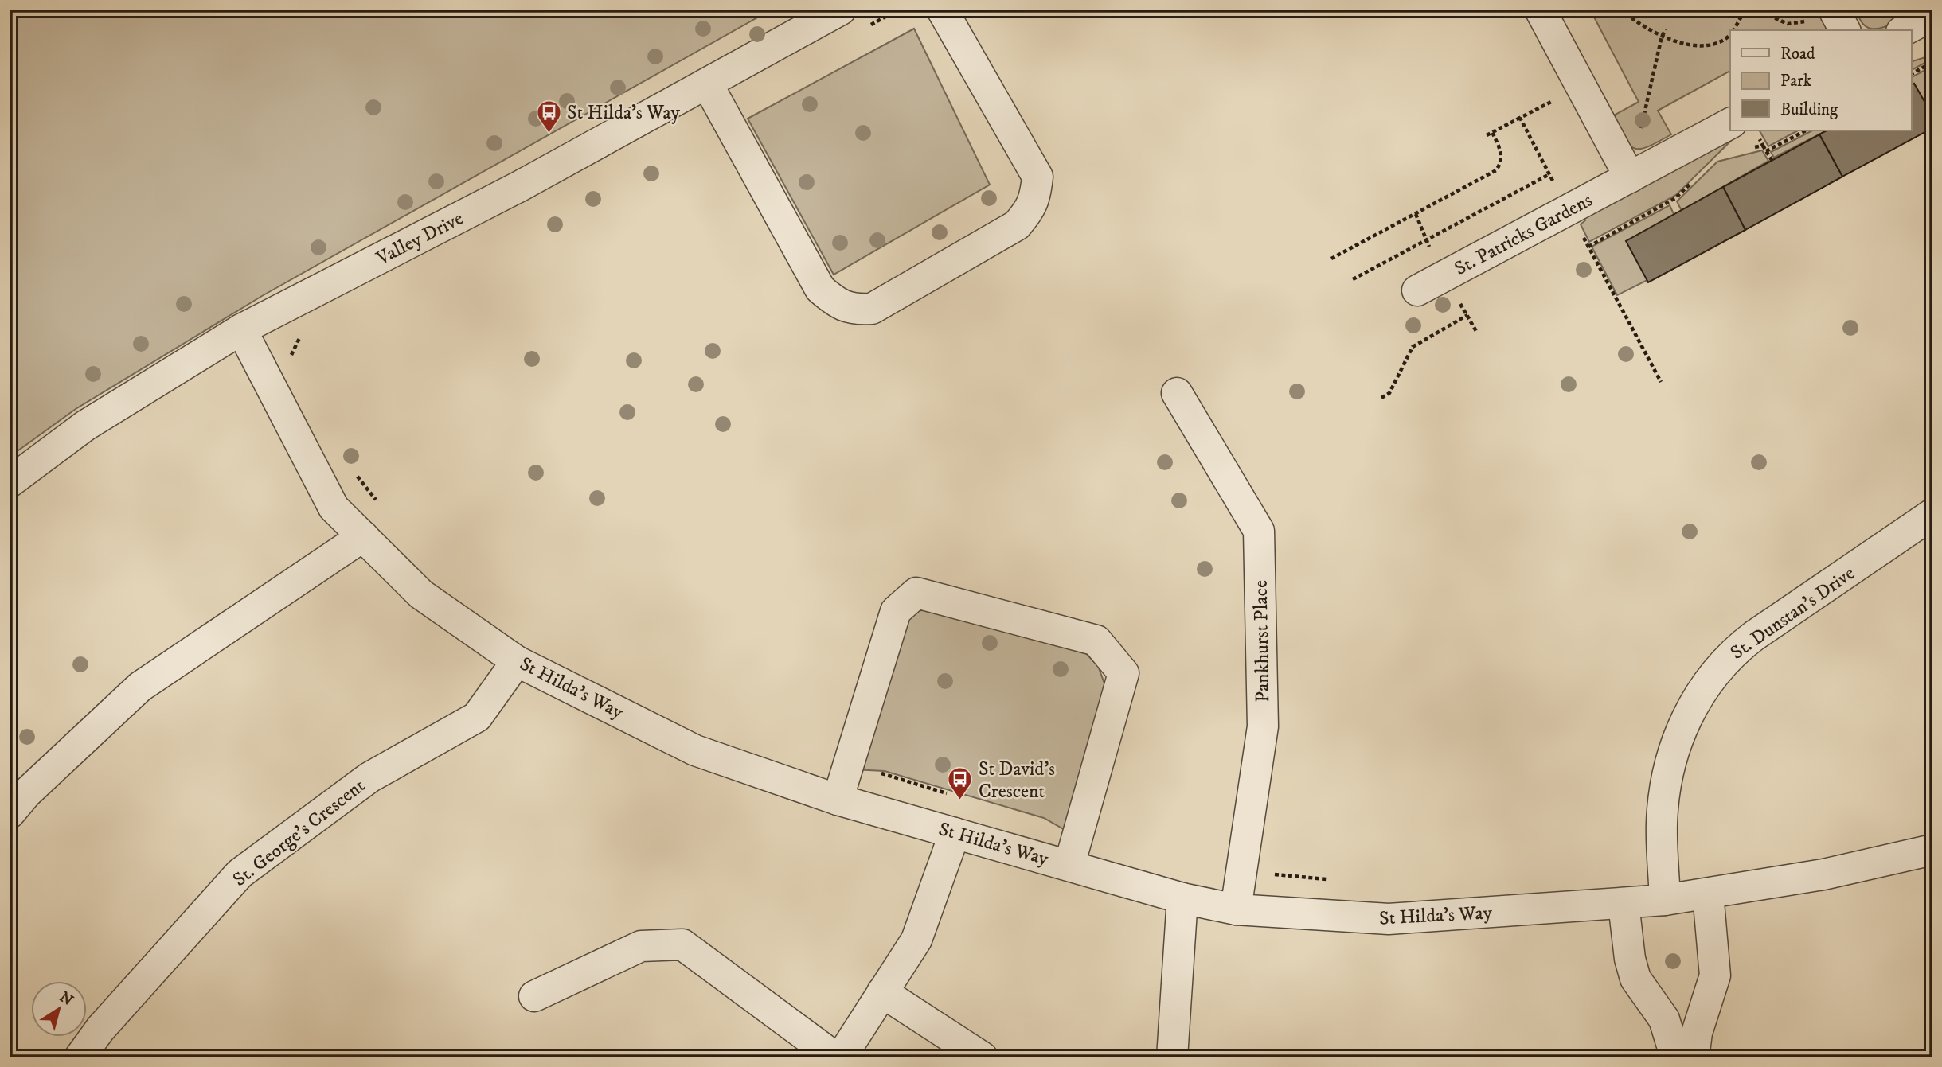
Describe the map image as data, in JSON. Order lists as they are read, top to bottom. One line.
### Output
{"streets":{"street":["St. Patricks Gardens","Valley Drive","St. Dunstan's Drive","Pankhurst Place","St Hilda's Way","St. George's Crescent"]},"crossings":[["Valley Drive","St Hilda's Way"],["St. Dunstan's Drive","St Hilda's Way"],["Pankhurst Place","St Hilda's Way"],["St Hilda's Way","St. George's Crescent"]],"places":{"bus stop":["St Hilda's Way","St David's Crescent"]},"legend":["Road","Park","Building"],"north":"top right"}
